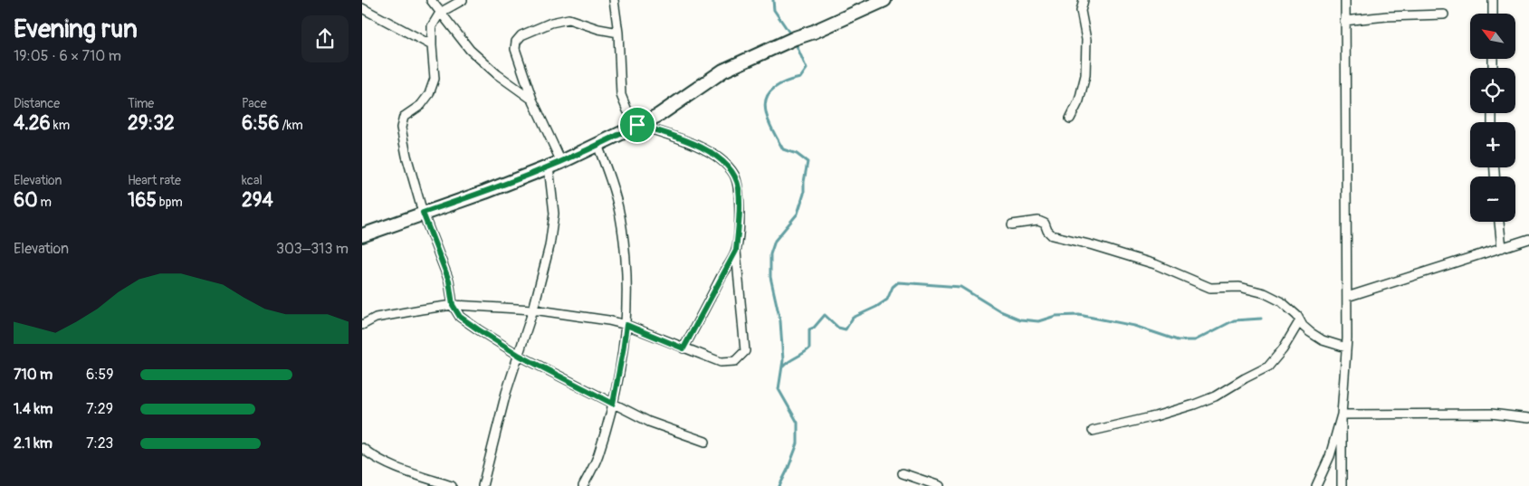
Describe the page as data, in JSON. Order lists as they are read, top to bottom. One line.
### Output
{"north":"top left","page":{"heading":["Evening run","19:05 · 6 × 710 m"],"map_buttons":["+","−"],"stats":[["Distance","4.26 km"],["Time","29:32"],["Pace","6:56 /km"],["Elevation","60 m"],["Heart rate","165 bpm"],["kcal","294"]],"chart":["Elevation","303–313 m"],"list":[{"name":"710 m","note":"6:59"},{"name":"1.4 km","note":"7:29"},{"name":"2.1 km","note":"7:23"}]}}
